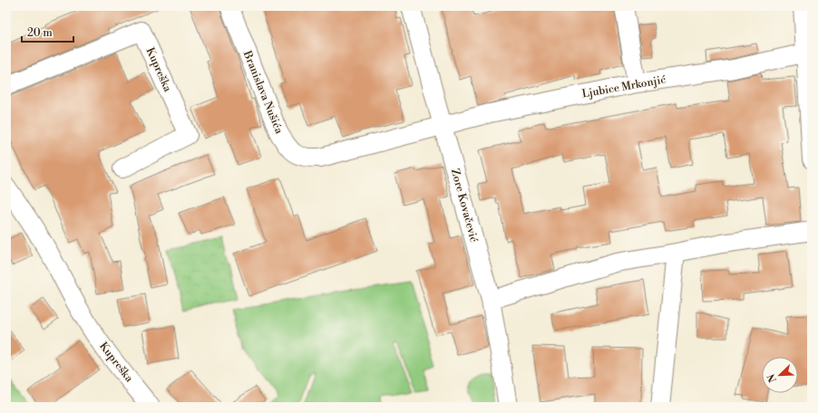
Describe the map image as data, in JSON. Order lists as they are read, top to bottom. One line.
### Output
{"streets":{"street":["Kupreška","Ljubice Mrkonjić","Branislava Nušića","Zore Kovačević"]},"crossings":[["Ljubice Mrkonjić","Branislava Nušića"],["Ljubice Mrkonjić","Zore Kovačević"],["Branislava Nušića","Zore Kovačević"]],"scale_bar":"20 m","north":"bottom left"}
